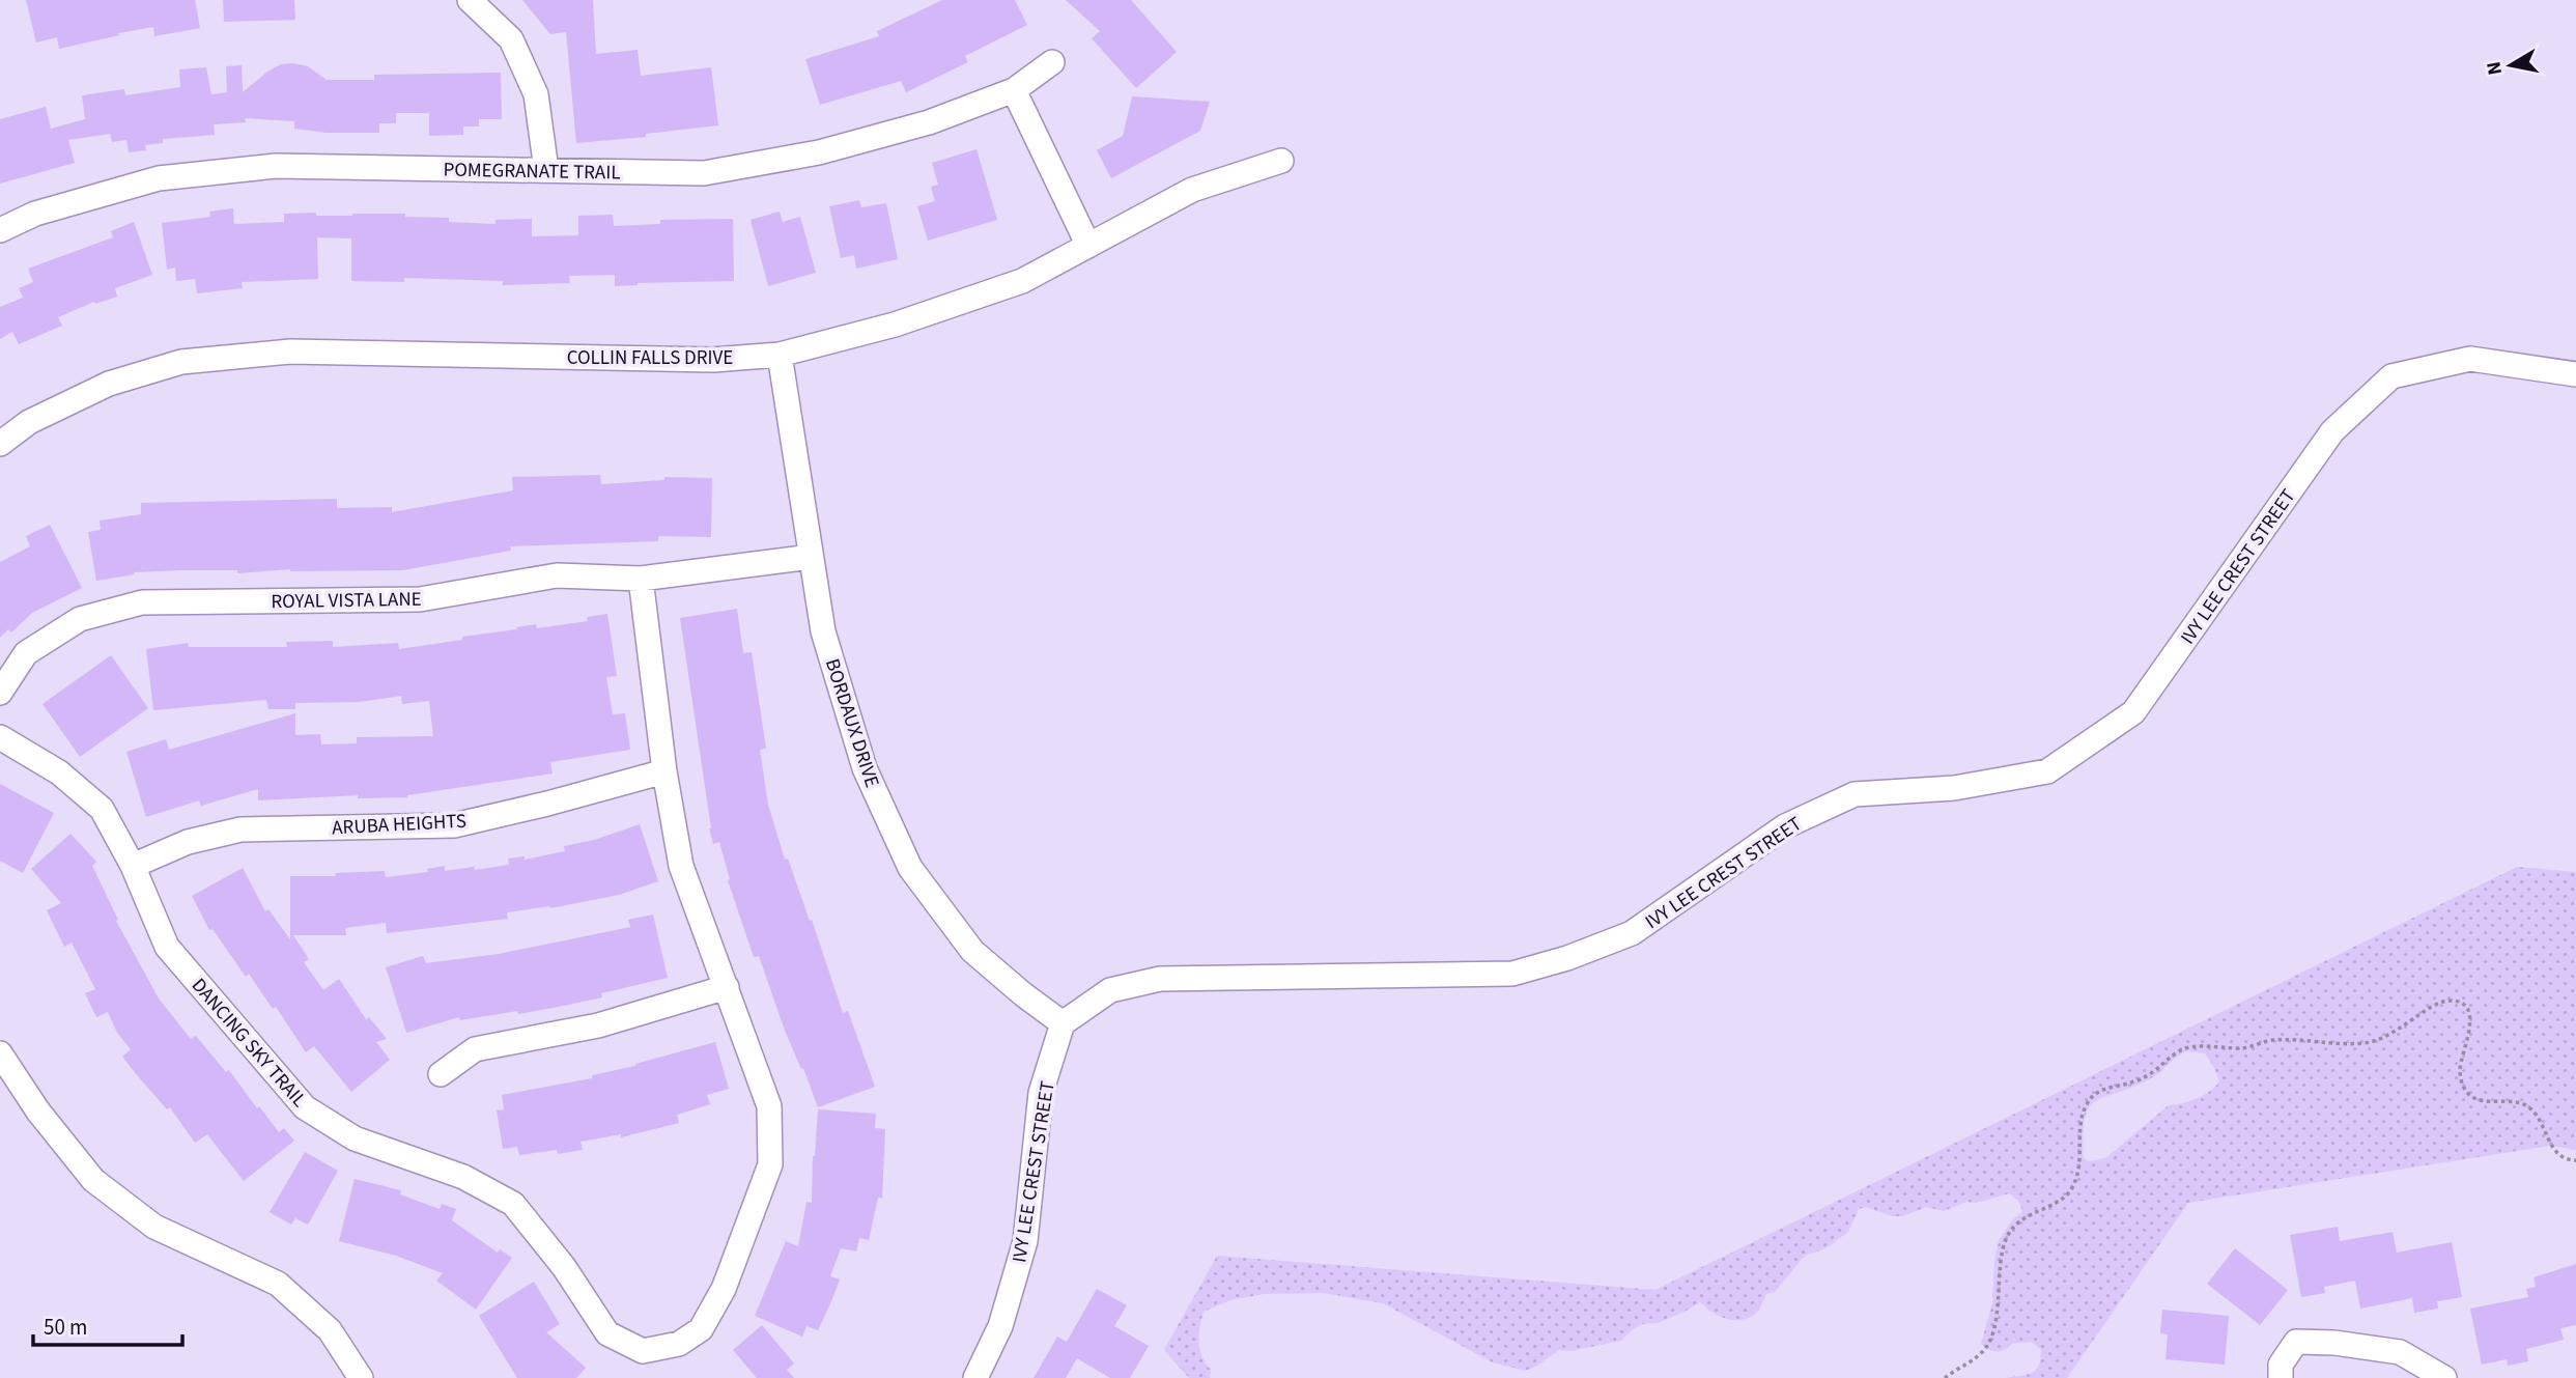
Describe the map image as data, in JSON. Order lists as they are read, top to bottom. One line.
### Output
{"streets":{"street":["POMEGRANATE TRAIL","COLLIN FALLS DRIVE","IVY LEE CREST STREET","ROYAL VISTA LANE","BORDAUX DRIVE","ARUBA HEIGHTS","DANCING SKY TRAIL"]},"crossings":[["COLLIN FALLS DRIVE","BORDAUX DRIVE"],["IVY LEE CREST STREET","BORDAUX DRIVE"],["ROYAL VISTA LANE","BORDAUX DRIVE"],["ARUBA HEIGHTS","DANCING SKY TRAIL"]],"scale_bar":"50 m","north":"left"}
